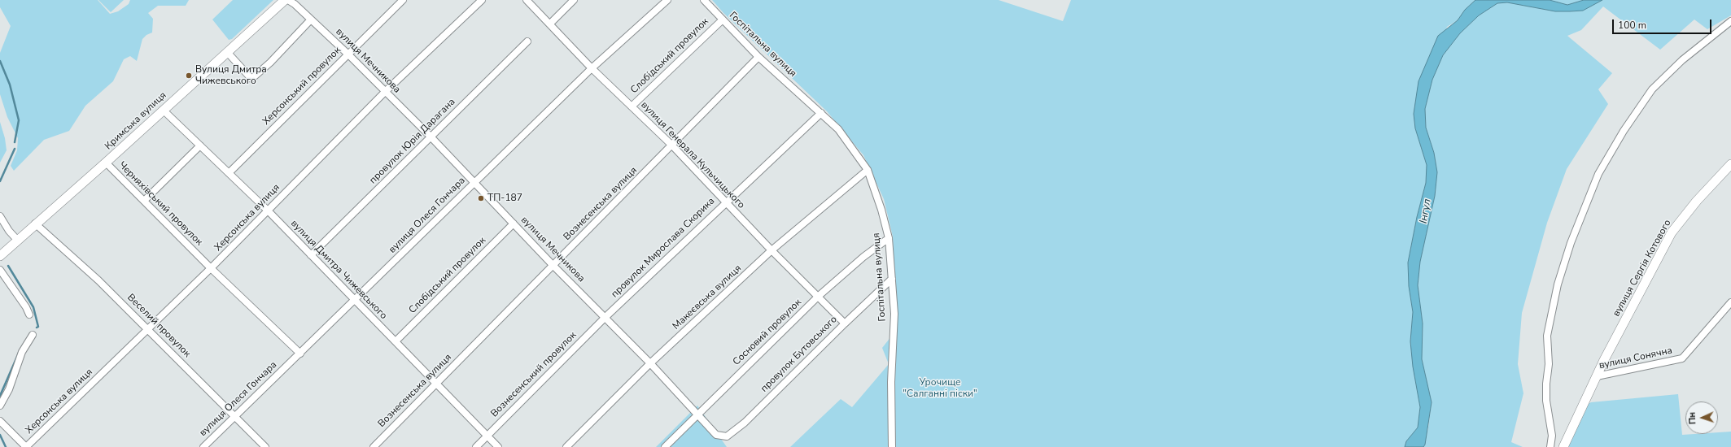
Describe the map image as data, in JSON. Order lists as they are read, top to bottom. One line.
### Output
{"streets":{"street":["Госпітальна вулиця","Слобідський провулок","вулиця Мечникова","Херсонський провулок","Кримська вулиця","провулок Юрія Дарагана","вулиця Генерала Кульчицького","Черняхівський провулок","Вознесенська вулиця","вулиця Олеся Гончара","Херсонська вулиця","провулок Мирослава Скорика","вулиця Сергія Котового","вулиця Дмитра Чижевського","Макеєвська вулиця","Веселий провулок","Сосновий провулок","провулок Бутовського","вулиця Сонячна","Вознесенський провулок"]},"crossings":[["Госпітальна вулиця","Слобідський провулок"],["Госпітальна вулиця","Вознесенська вулиця"],["Госпітальна вулиця","провулок Мирослава Скорика"],["Госпітальна вулиця","Макеєвська вулиця"],["Госпітальна вулиця","Сосновий провулок"],["Госпітальна вулиця","провулок Бутовського"],["Слобідський провулок","вулиця Мечникова"],["Слобідський провулок","вулиця Генерала Кульчицького"],["Слобідський провулок","вулиця Дмитра Чижевського"],["вулиця Мечникова","Херсонський провулок"],["вулиця Мечникова","провулок Юрія Дарагана"],["вулиця Мечникова","Вознесенська вулиця"],["вулиця Мечникова","вулиця Олеся Гончара"],["вулиця Мечникова","Херсонська вулиця"],["вулиця Мечникова","провулок Мирослава Скорика"],["вулиця Мечникова","Макеєвська вулиця"],["вулиця Мечникова","Сосновий провулок"],["вулиця Мечникова","провулок Бутовського"],["вулиця Мечникова","Вознесенський провулок"],["Херсонський провулок","вулиця Дмитра Чижевського"],["Кримська вулиця","Черняхівський провулок"],["Кримська вулиця","вулиця Дмитра Чижевського"],["Кримська вулиця","Веселий провулок"],["провулок Юрія Дарагана","вулиця Дмитра Чижевського"],["вулиця Генерала Кульчицького","Вознесенська вулиця"],["вулиця Генерала Кульчицького","вулиця Олеся Гончара"],["вулиця Генерала Кульчицького","провулок Мирослава Скорика"],["вулиця Генерала Кульчицького","Макеєвська вулиця"],["вулиця Генерала Кульчицького","Сосновий провулок"],["вулиця Генерала Кульчицького","провулок Бутовського"],["Черняхівський провулок","вулиця Олеся Гончара"],["Черняхівський провулок","Херсонська вулиця"],["Вознесенська вулиця","вулиця Дмитра Чижевського"],["вулиця Олеся Гончара","вулиця Дмитра Чижевського"],["вулиця Олеся Гончара","Веселий провулок"],["Херсонська вулиця","вулиця Дмитра Чижевського"],["Херсонська вулиця","Веселий провулок"],["провулок Мирослава Скорика","Вознесенський провулок"],["вулиця Сергія Котового","вулиця Сонячна"],["вулиця Дмитра Чижевського","Вознесенський провулок"]],"water":["Інгул"],"parks":["Урочище \"Салганні піски\""],"places":["Вулиця Дмитра Чижевського","ТП-187"],"scale_bar":"100 m","north":"left"}
